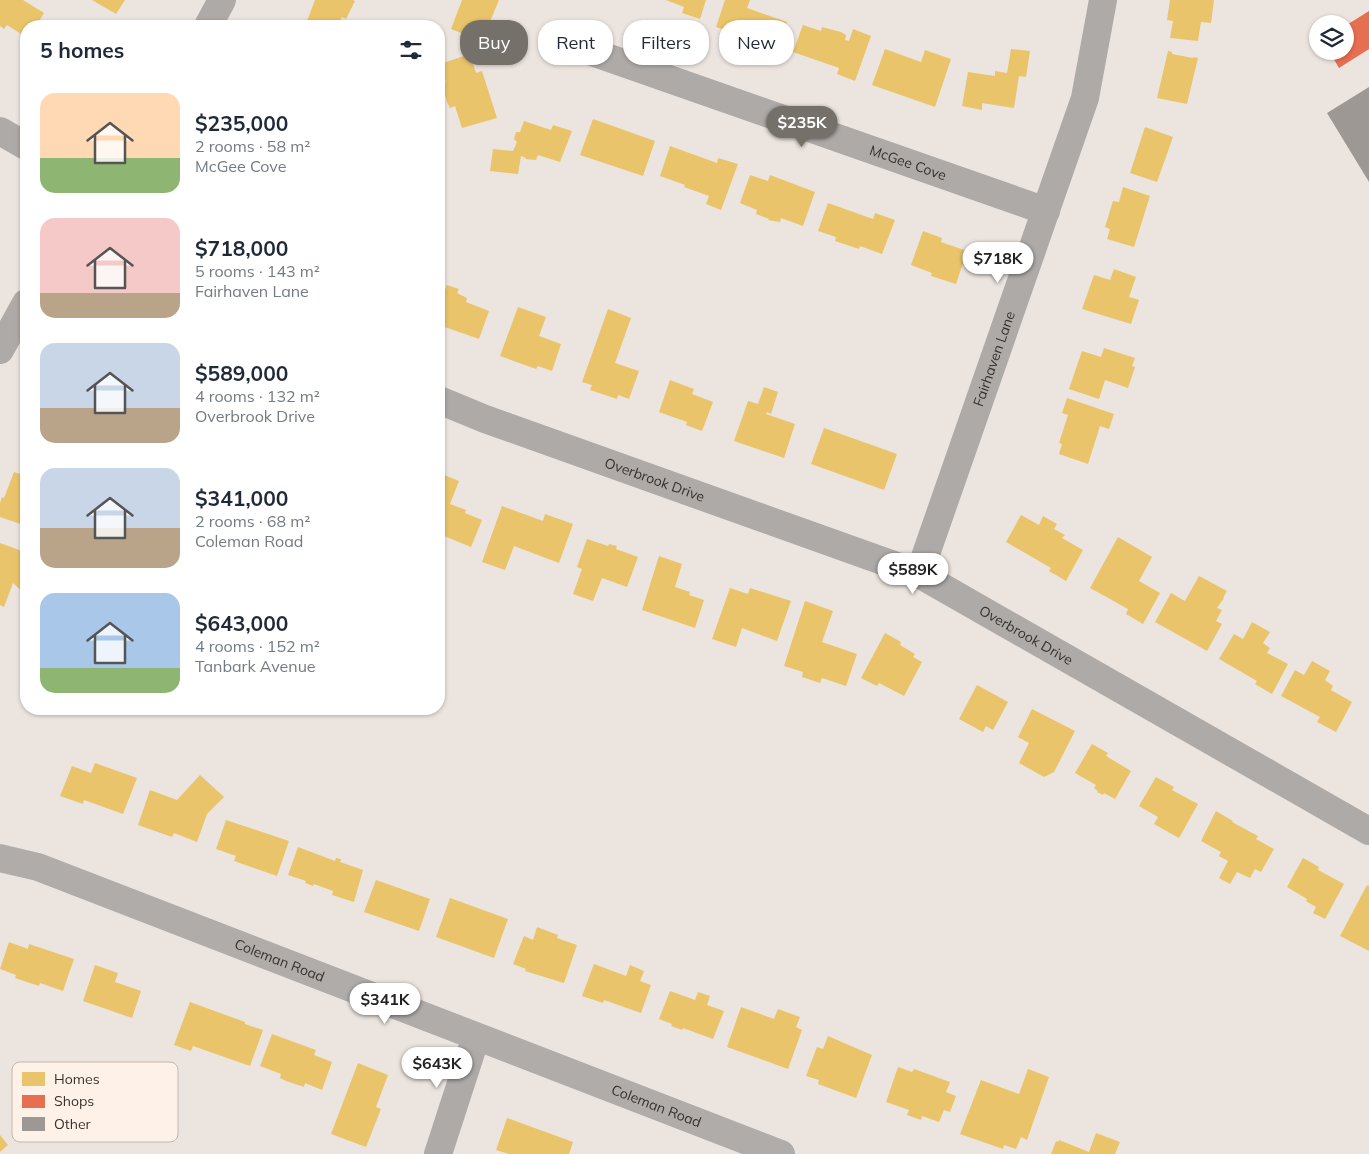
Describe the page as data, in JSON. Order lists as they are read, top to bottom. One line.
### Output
{"streets":{"main road":["Coleman Road"],"street":["McGee Cove","Fairhaven Lane","Overbrook Drive"]},"crossings":[["McGee Cove","Fairhaven Lane"],["Fairhaven Lane","Overbrook Drive"]],"legend":["Homes","Shops","Other"],"page":{"chip":["Buy","Rent","Filters","New"],"heading":"5 homes","list":[{"name":"$235,000","note":"2 rooms · 58 m² · McGee Cove"},{"name":"$718,000","note":"5 rooms · 143 m² · Fairhaven Lane"},{"name":"$589,000","note":"4 rooms · 132 m² · Overbrook Drive"},{"name":"$341,000","note":"2 rooms · 68 m² · Coleman Road"},{"name":"$643,000","note":"4 rooms · 152 m² · Tanbark Avenue"}],"price":["$235K","$718K","$589K","$341K","$643K"]}}
